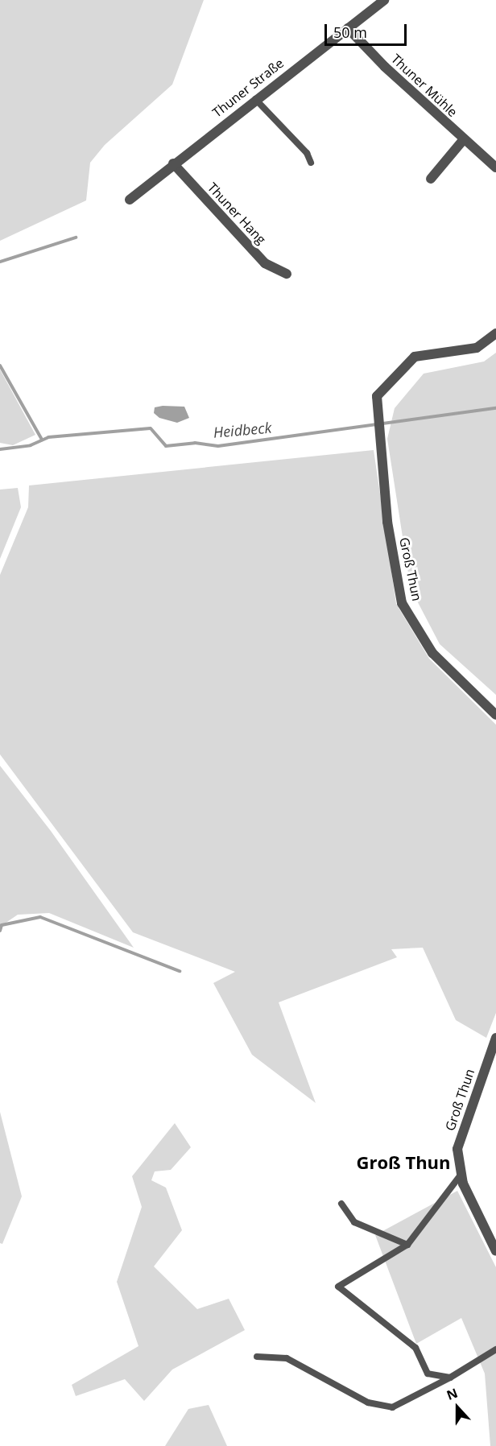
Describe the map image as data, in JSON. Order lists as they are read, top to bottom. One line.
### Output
{"streets":{"street":["Thuner Mühle","Thuner Straße","Thuner Hang","Groß Thun"]},"crossings":[["Thuner Mühle","Thuner Straße"],["Thuner Straße","Thuner Hang"]],"districts":["Groß Thun"],"water":["Heidbeck"],"scale_bar":"50 m","north":"top"}
